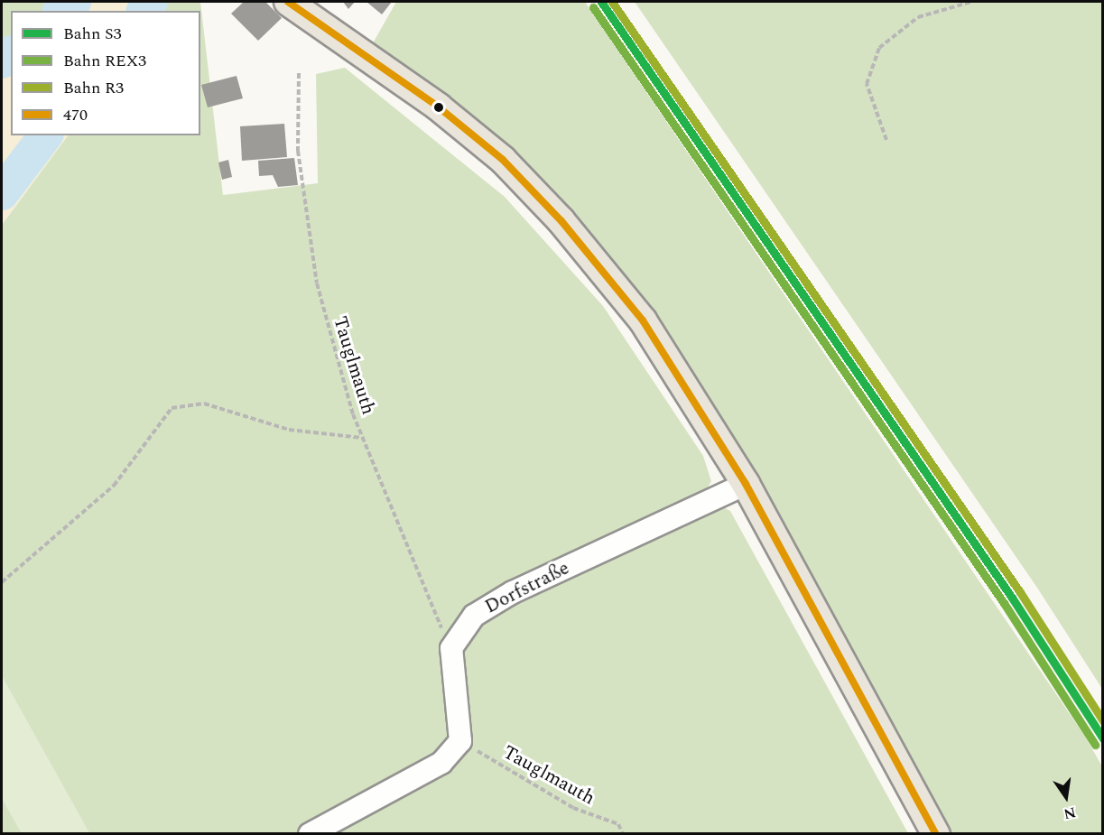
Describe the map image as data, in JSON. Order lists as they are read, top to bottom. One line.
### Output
{"streets":{"street":["Dorfstraße"],"path":["Tauglmauth"]},"crossings":[["Tauglmauth","Dorfstraße"]],"lines":["rail line S3","rail line R3","transit line 470","rail line REX3"],"legend":["Bahn S3","Bahn REX3","Bahn R3","470"],"north":"bottom"}
